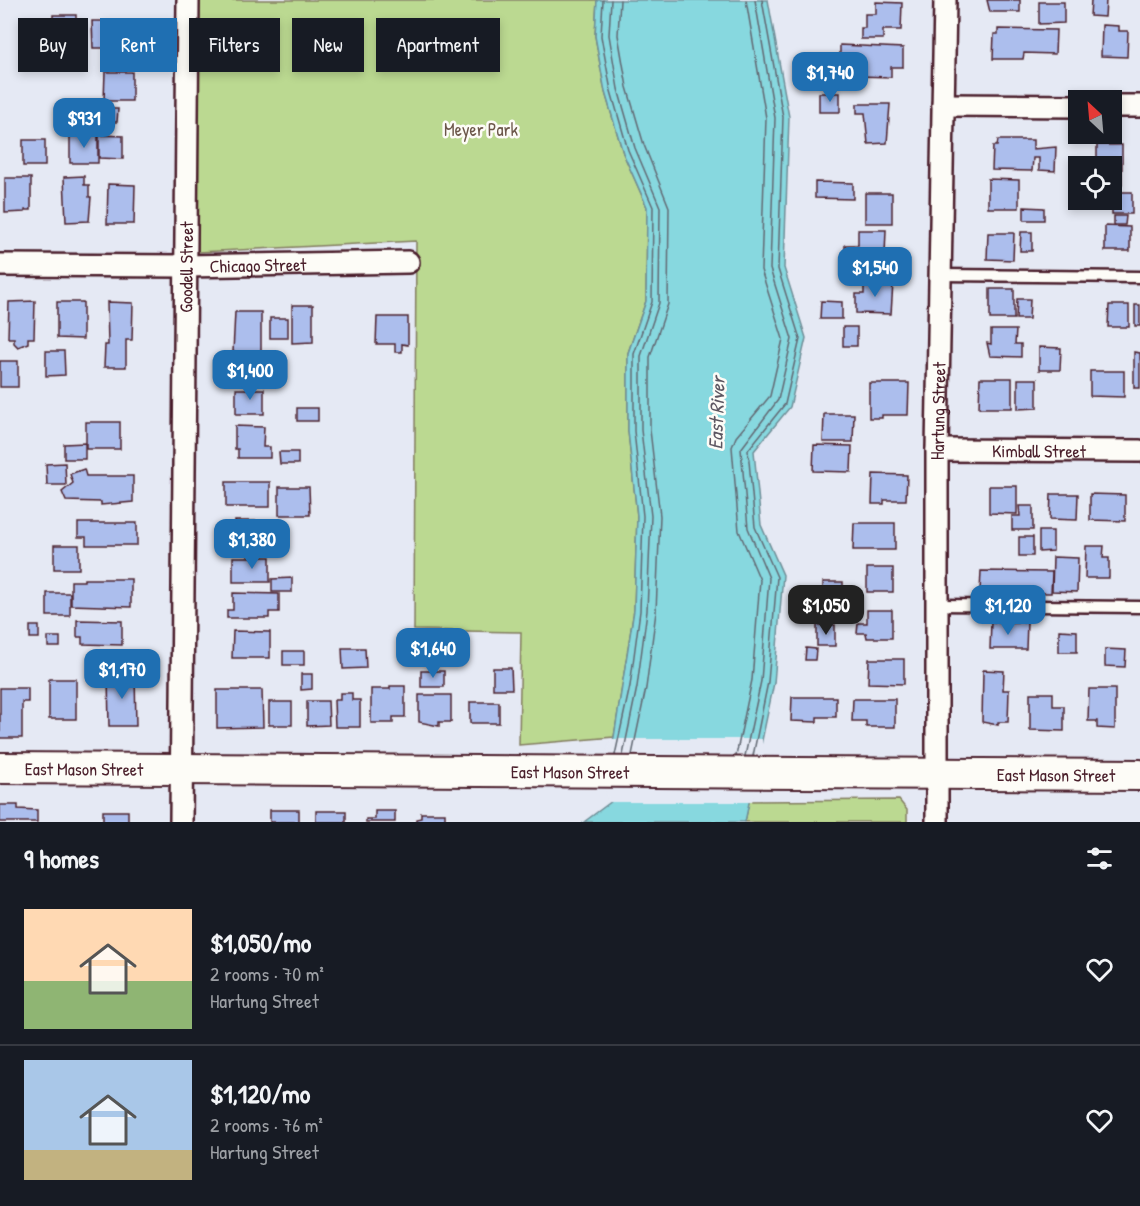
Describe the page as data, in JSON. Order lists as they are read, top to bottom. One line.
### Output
{"streets":{"main road":["East Mason Street"],"street":["Chicago Street","Goodell Street","Hartung Street","Kimball Street"]},"crossings":[["Chicago Street","Goodell Street"],["Goodell Street","East Mason Street"],["Hartung Street","Kimball Street"],["Hartung Street","East Mason Street"]],"water":["East River"],"parks":["Meyer Park"],"north":"top left","page":{"chip":["Buy","Rent","Filters","New","Apartment"],"price":["$1,740","$931","$1,540","$1,400","$1,380","$1,050","$1,120","$1,640","$1,170"],"heading":"9 homes","list":[{"name":"$1,050/mo","note":"2 rooms · 70 m² · Hartung Street"},{"name":"$1,120/mo","note":"2 rooms · 76 m² · Hartung Street"}]}}
